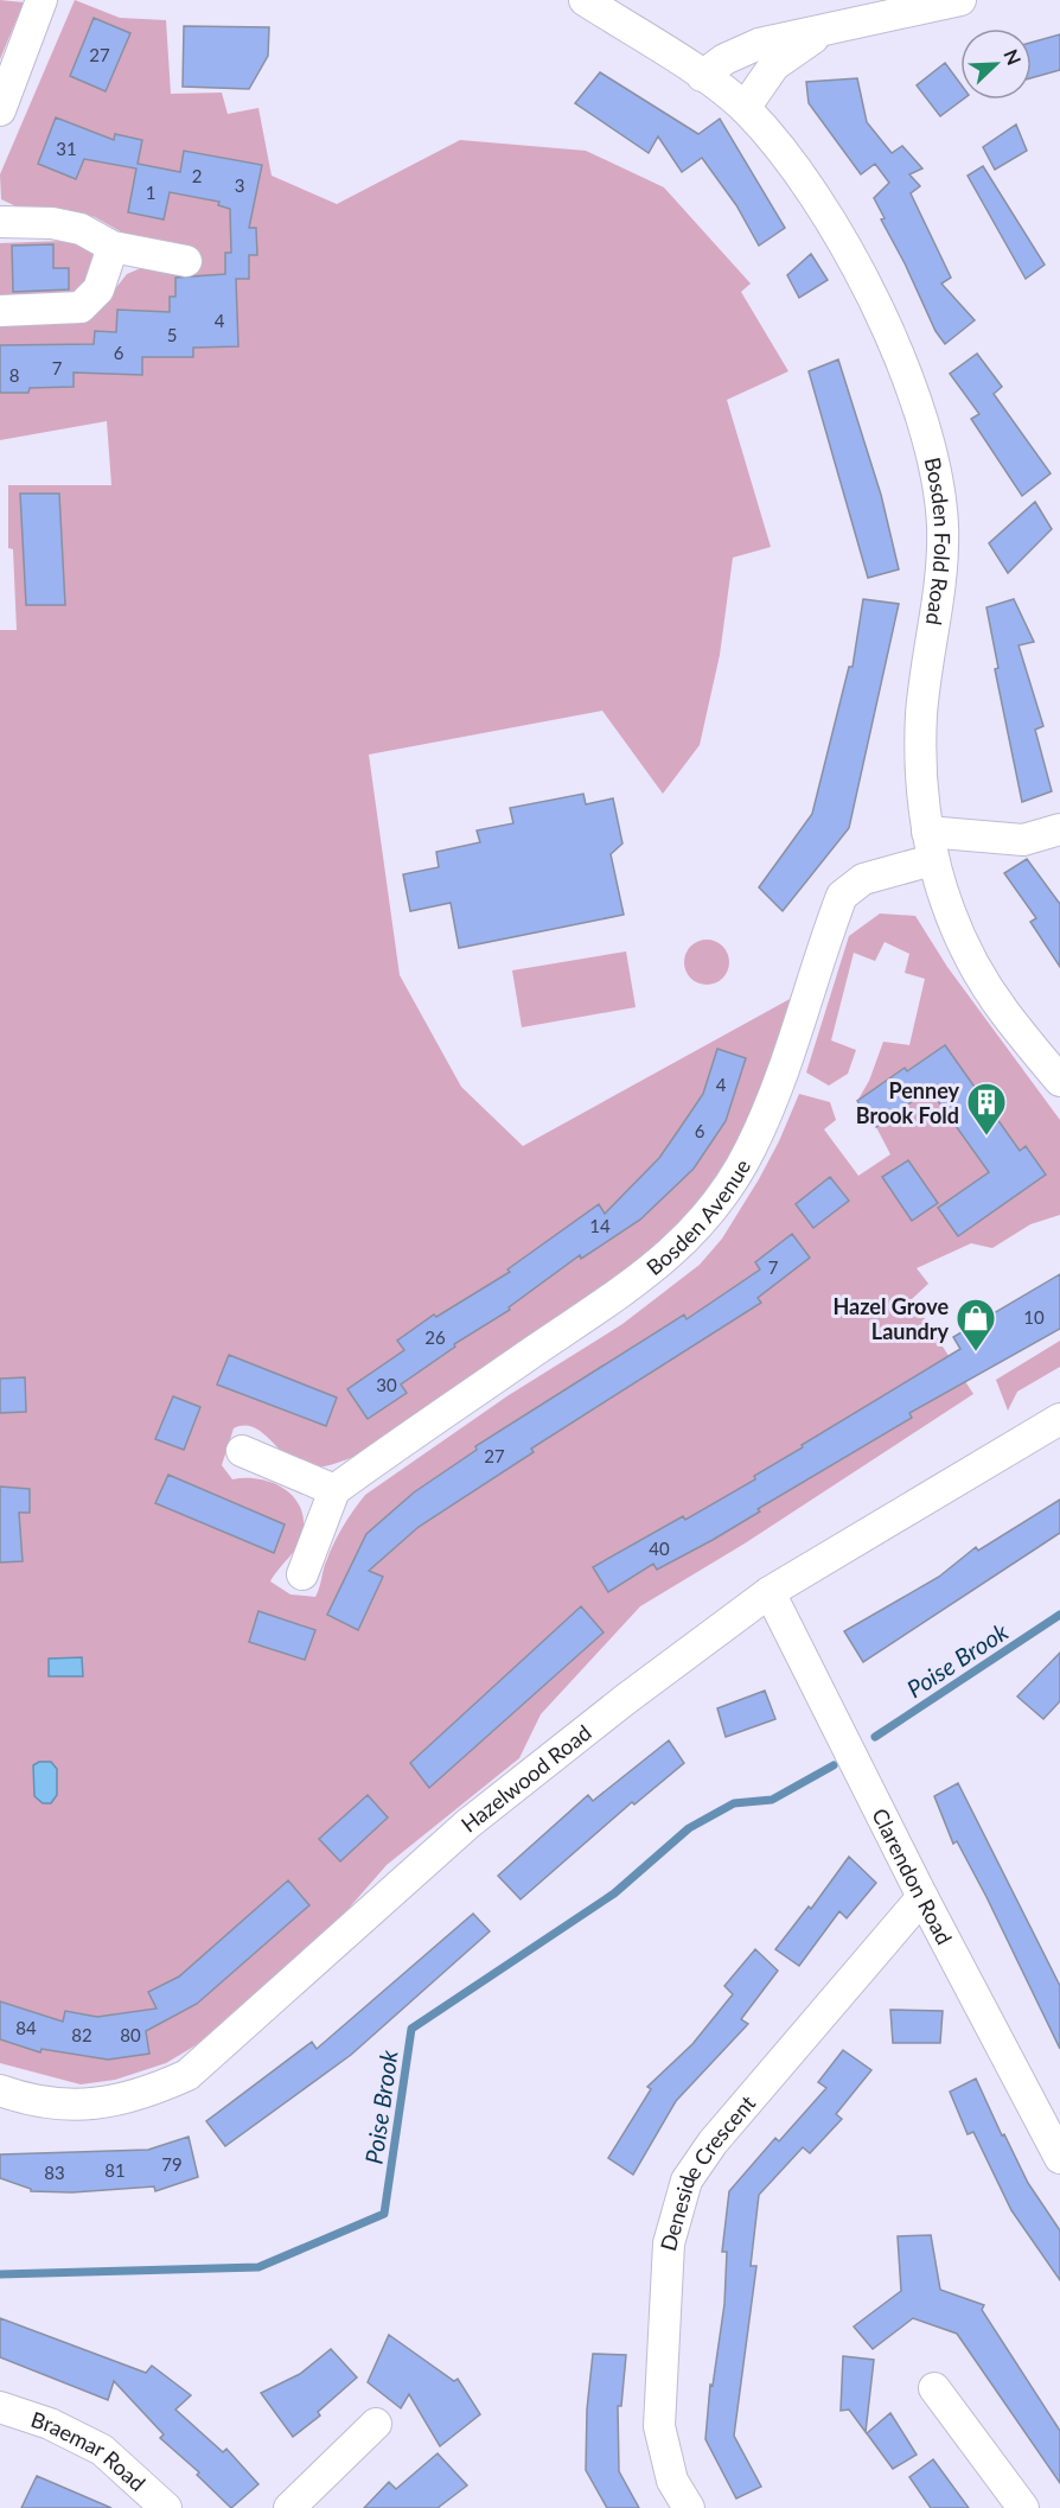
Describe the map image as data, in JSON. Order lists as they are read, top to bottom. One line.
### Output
{"streets":{"street":["Bosden Fold Road","Bosden Avenue","Hazelwood Road","Clarendon Road","Deneside Crescent","Braemar Road"]},"crossings":[["Bosden Fold Road","Bosden Avenue"],["Hazelwood Road","Clarendon Road"],["Clarendon Road","Deneside Crescent"]],"water":["Poise Brook"],"places":{"building":["Penney Brook Fold"],"shop":["Hazel Grove Laundry"]},"house_numbers":["27","31","2","3","1","4","5","6","7","8","4","6","14","7","10","26","30","27","40","84","82","80","79","81","83"],"north":"top right"}
